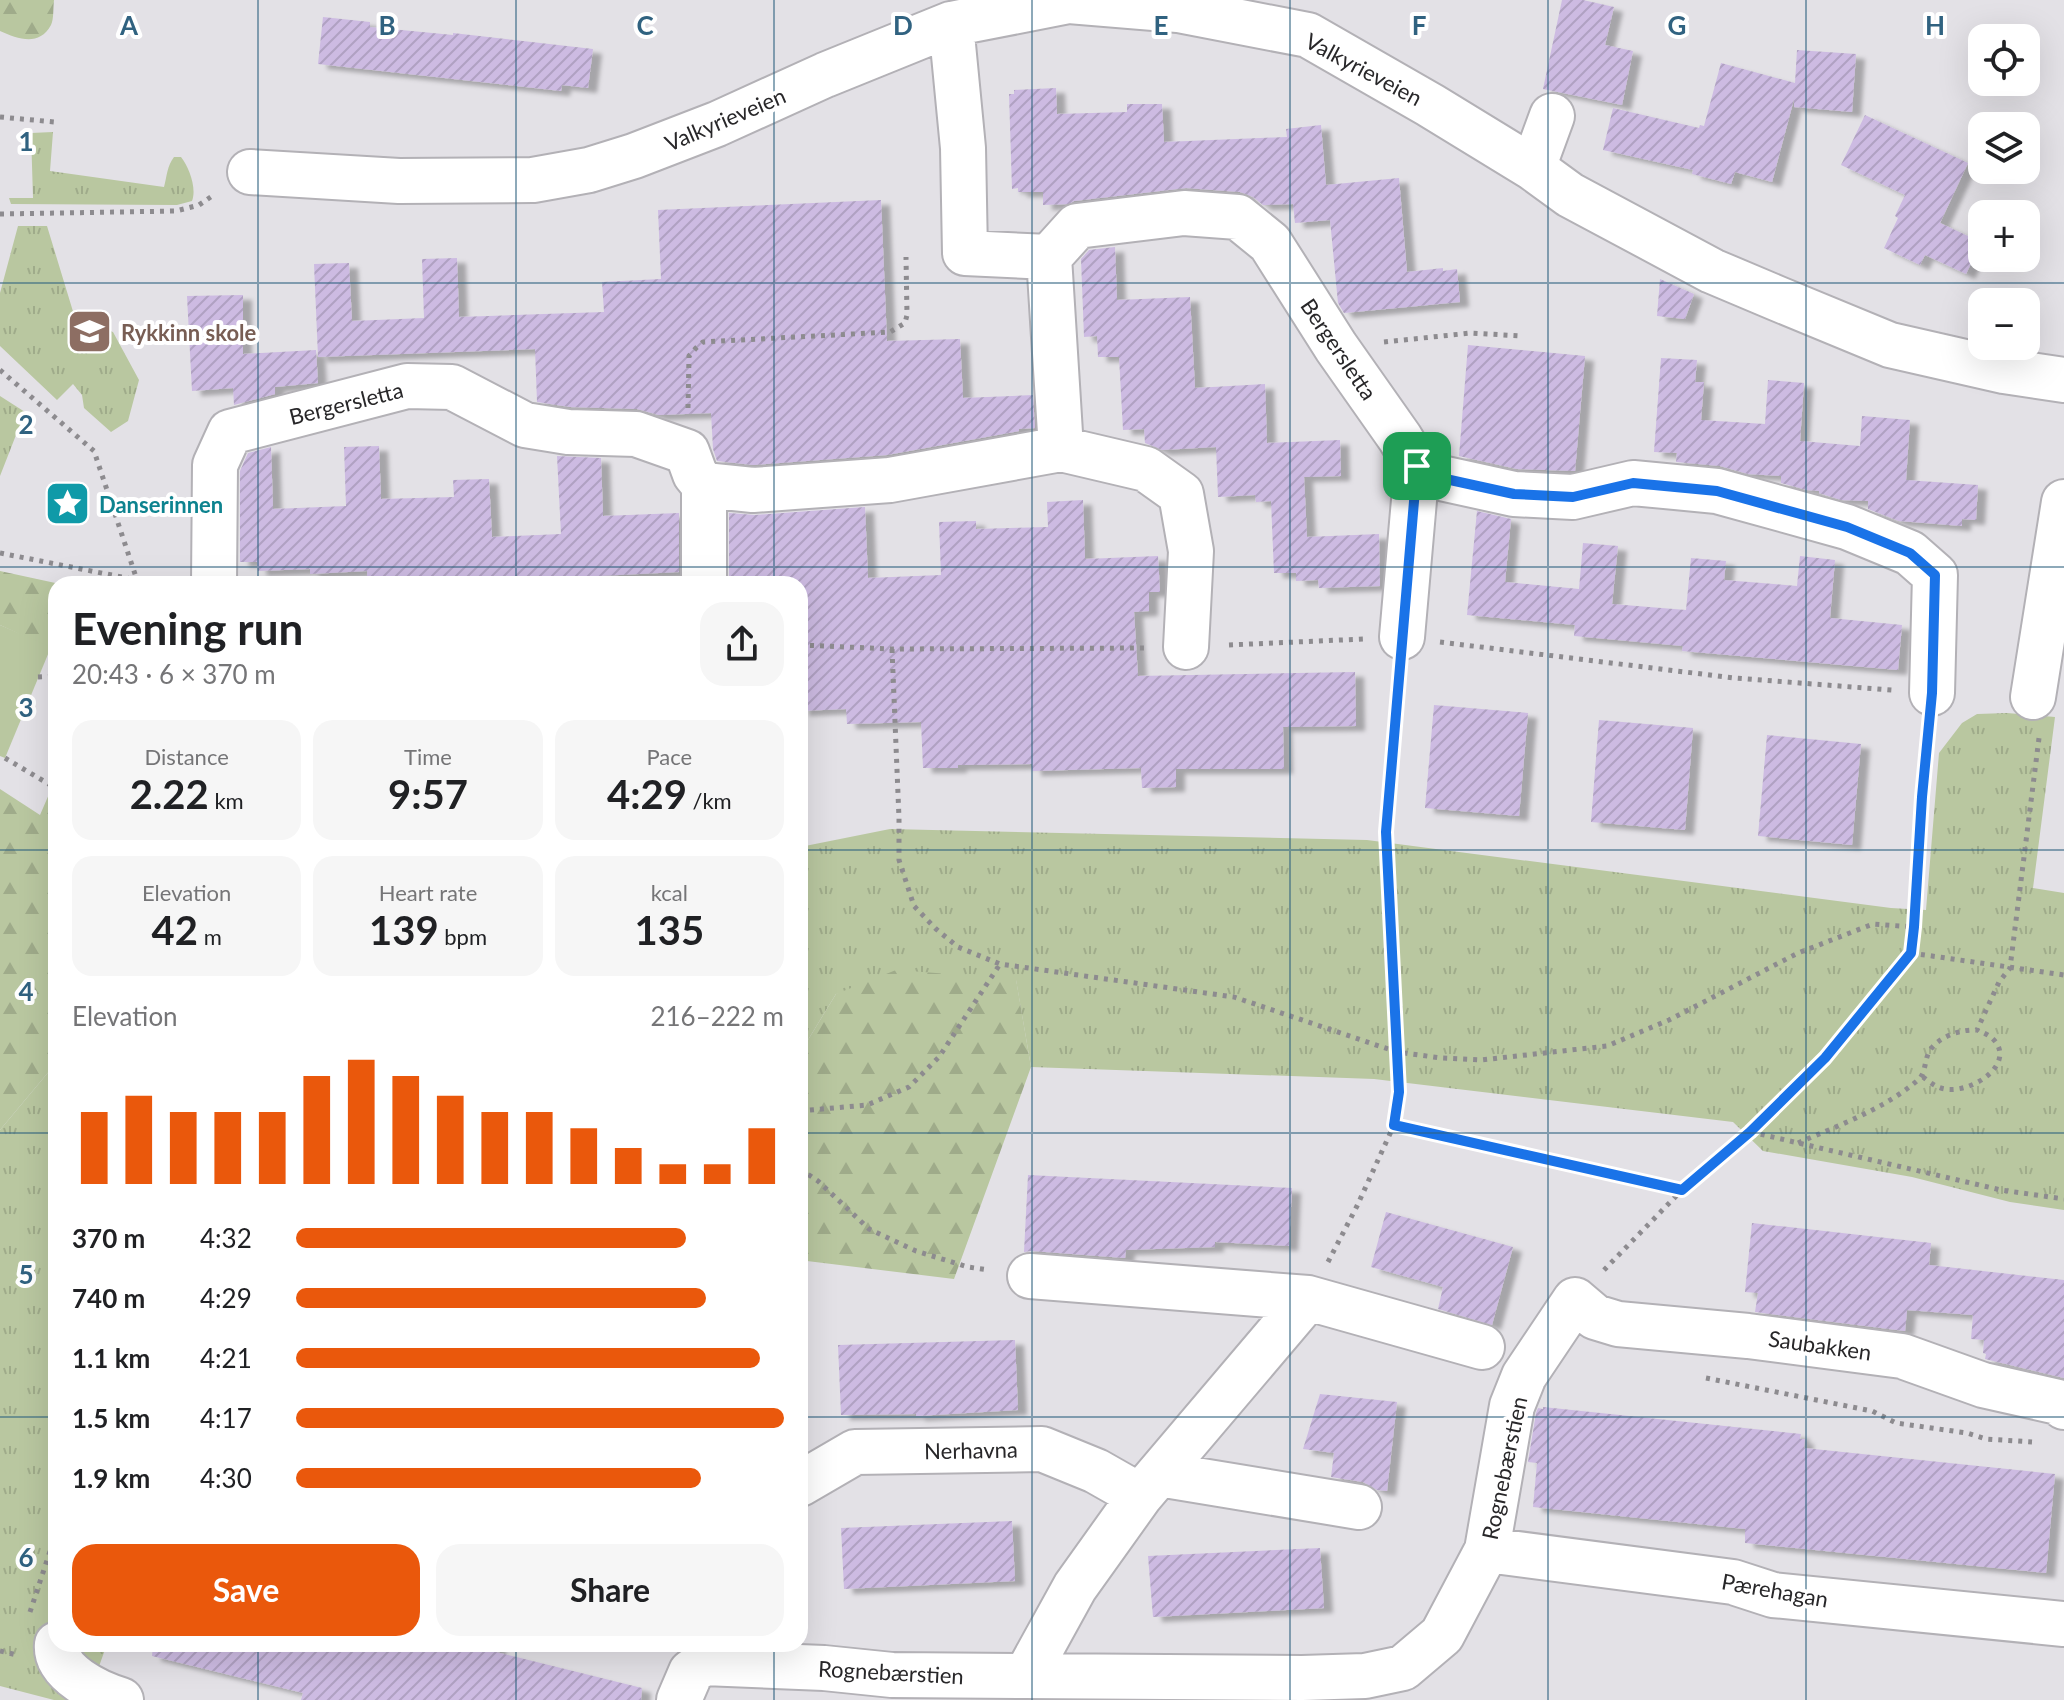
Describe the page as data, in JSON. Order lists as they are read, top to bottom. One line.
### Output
{"streets":{"street":["Valkyrieveien","Bergersletta","Saubakken","Nerhavna","Rognebærstien","Pærehagan"]},"crossings":[["Saubakken","Rognebærstien"],["Rognebærstien","Pærehagan"]],"places":{"school or university":["Rykkinn skole"],"place":["Danserinnen"]},"page":{"map_buttons":["+","−"],"heading":["Evening run","20:43 · 6 × 370 m"],"stats":[["Distance","2.22 km"],["Time","9:57"],["Pace","4:29 /km"],["Elevation","42 m"],["Heart rate","139 bpm"],["kcal","135"]],"chart":["Elevation","216–222 m"],"list":[{"name":"370 m","note":"4:32"},{"name":"740 m","note":"4:29"},{"name":"1.1 km","note":"4:21"},{"name":"1.5 km","note":"4:17"},{"name":"1.9 km","note":"4:30"}],"buttons":["Save","Share"]},"grid":{"columns":["A","B","C","D","E","F","G","H"],"rows":["1","2","3","4","5","6"]}}
